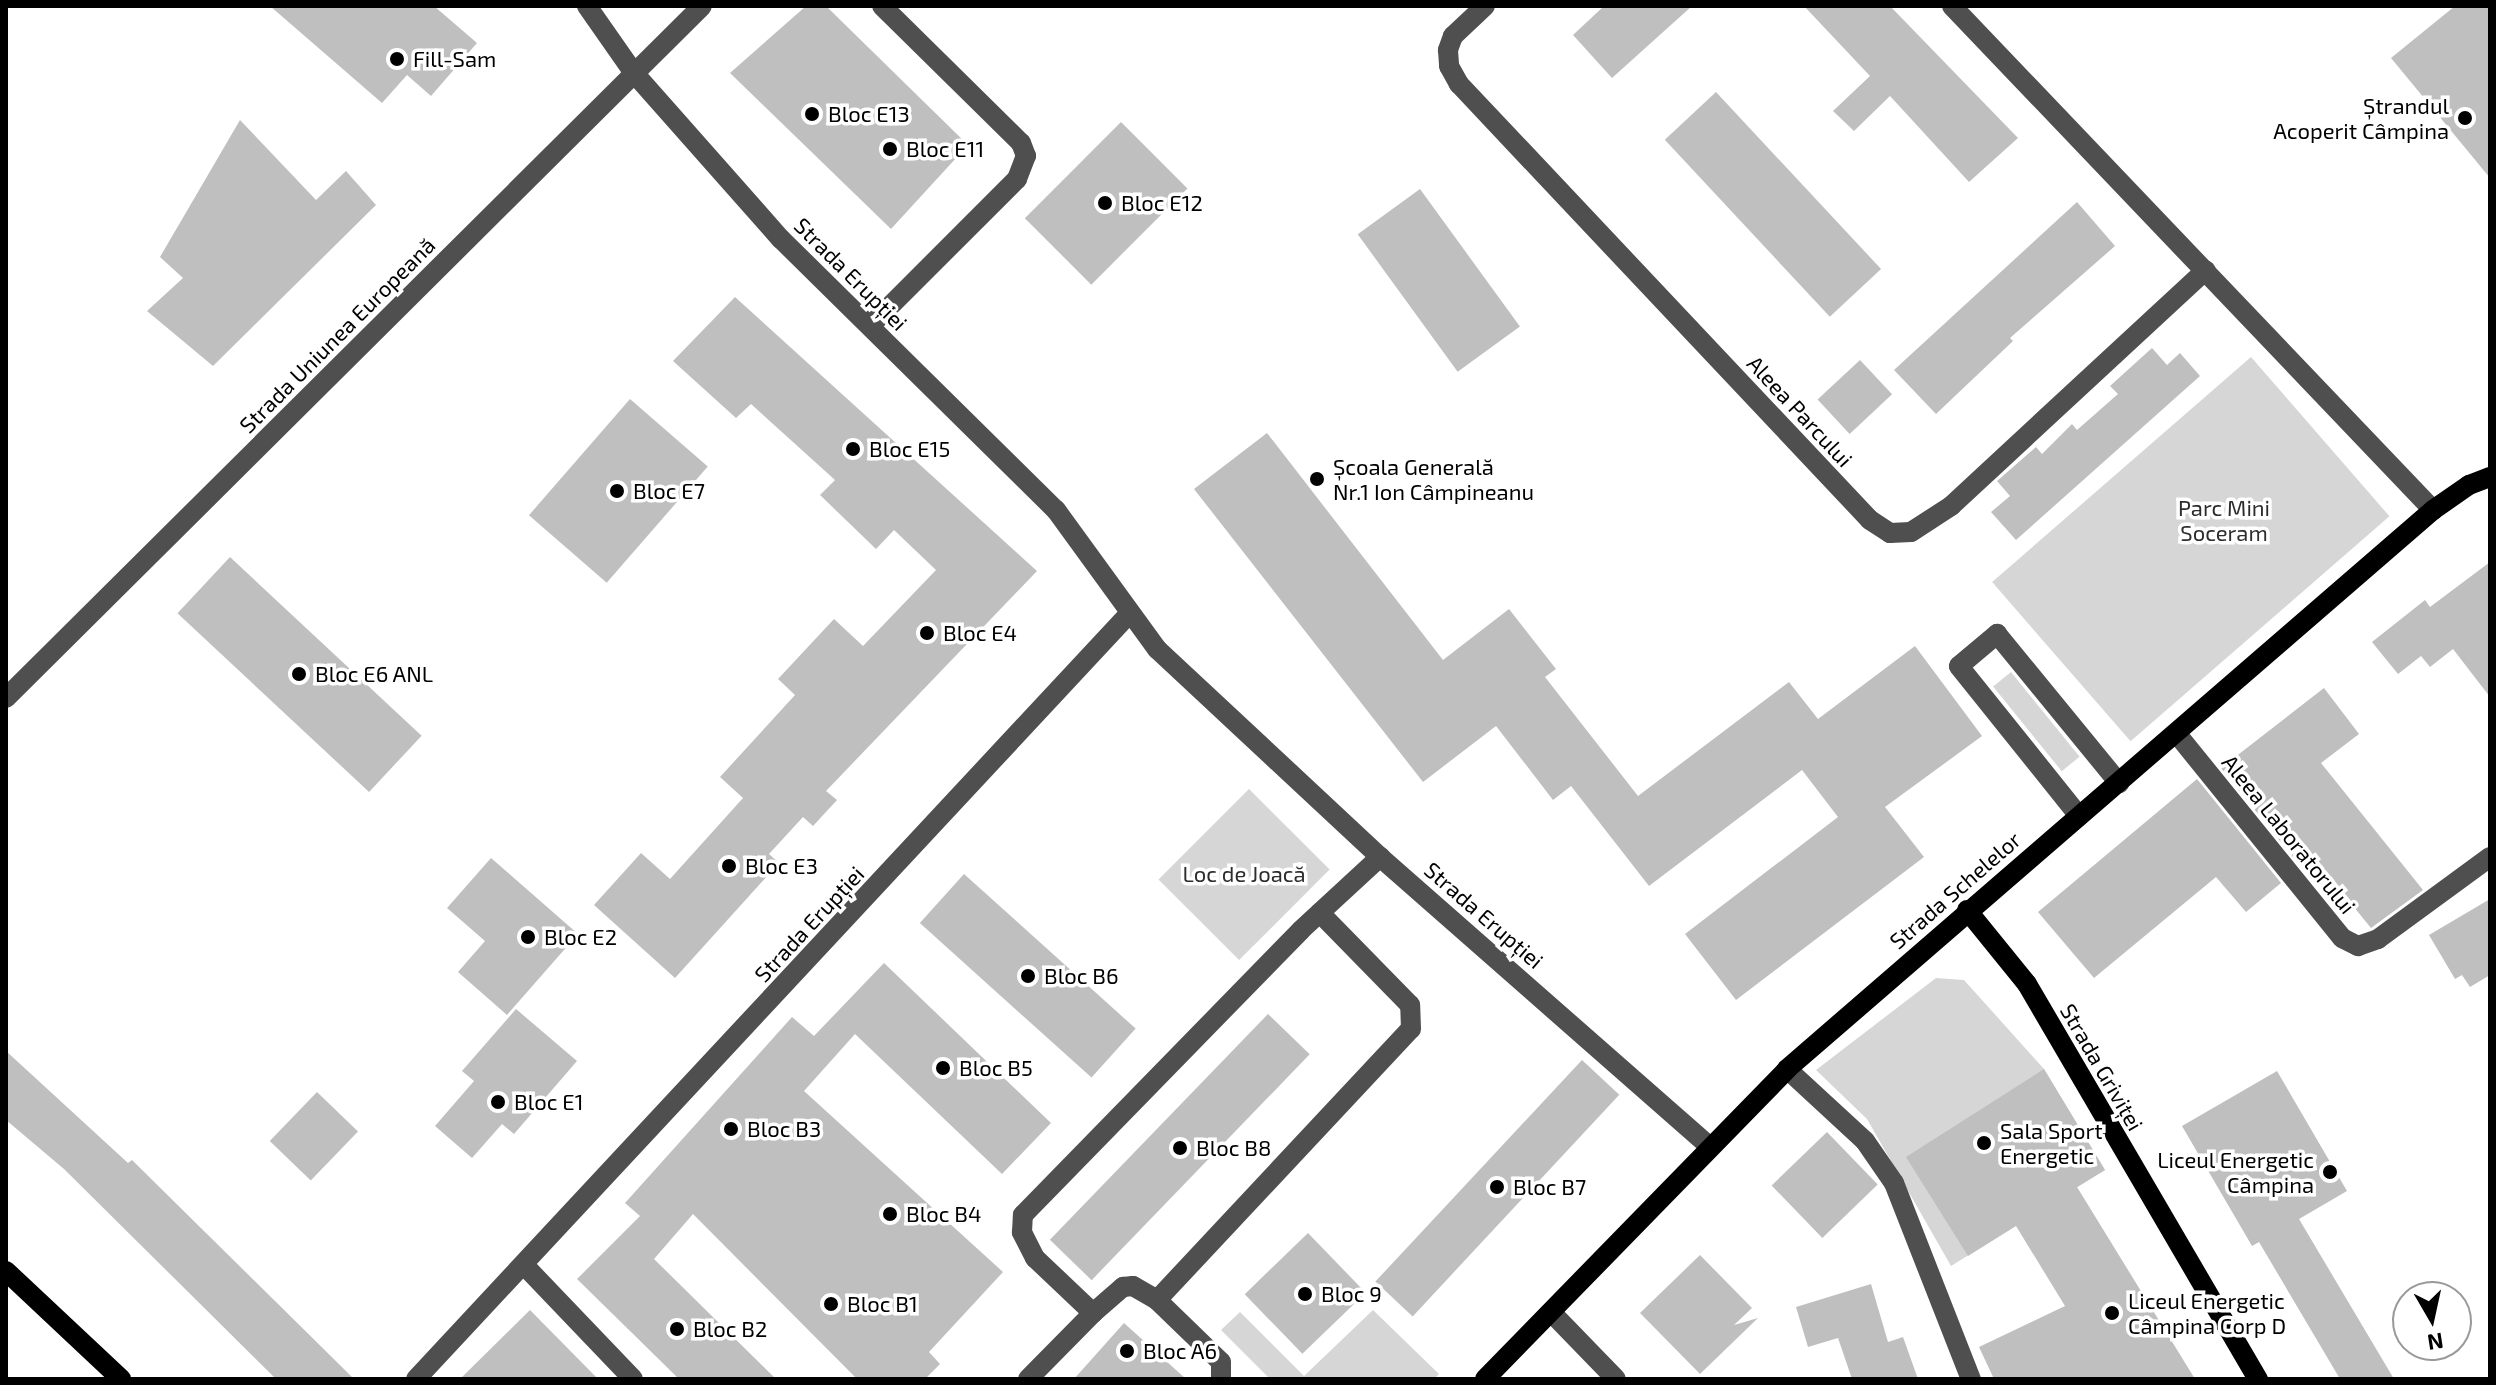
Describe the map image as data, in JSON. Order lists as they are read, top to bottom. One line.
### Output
{"streets":{"main road":["Strada Schelelor","Strada Griviței"],"street":["Strada Erupției","Strada Uniunea Europeană","Aleea Parcului","Aleea Laboratorului"]},"crossings":[["Strada Erupției","Strada Uniunea Europeană"],["Strada Erupției","Strada Schelelor"],["Aleea Laboratorului","Strada Schelelor"],["Strada Schelelor","Strada Griviței"]],"parks":["Parc Mini Soceram","Loc de Joacă"],"places":["Fill-Sam","Bloc E13","Ștrandul Acoperit Câmpina","Bloc E11","Bloc E12","Bloc E15","Școala Generală Nr.1 Ion Câmpineanu","Bloc E7","Bloc E4","Bloc E6 ANL","Bloc E3","Bloc E2","Bloc B6","Bloc B5","Bloc E1","Bloc B3","Sala Sport Energetic","Bloc B8","Liceul Energetic Câmpina","Bloc B7","Bloc B4","Bloc 9","Bloc B1","Liceul Energetic Câmpina Corp D","Bloc B2","Bloc A6"],"north":"bottom"}
